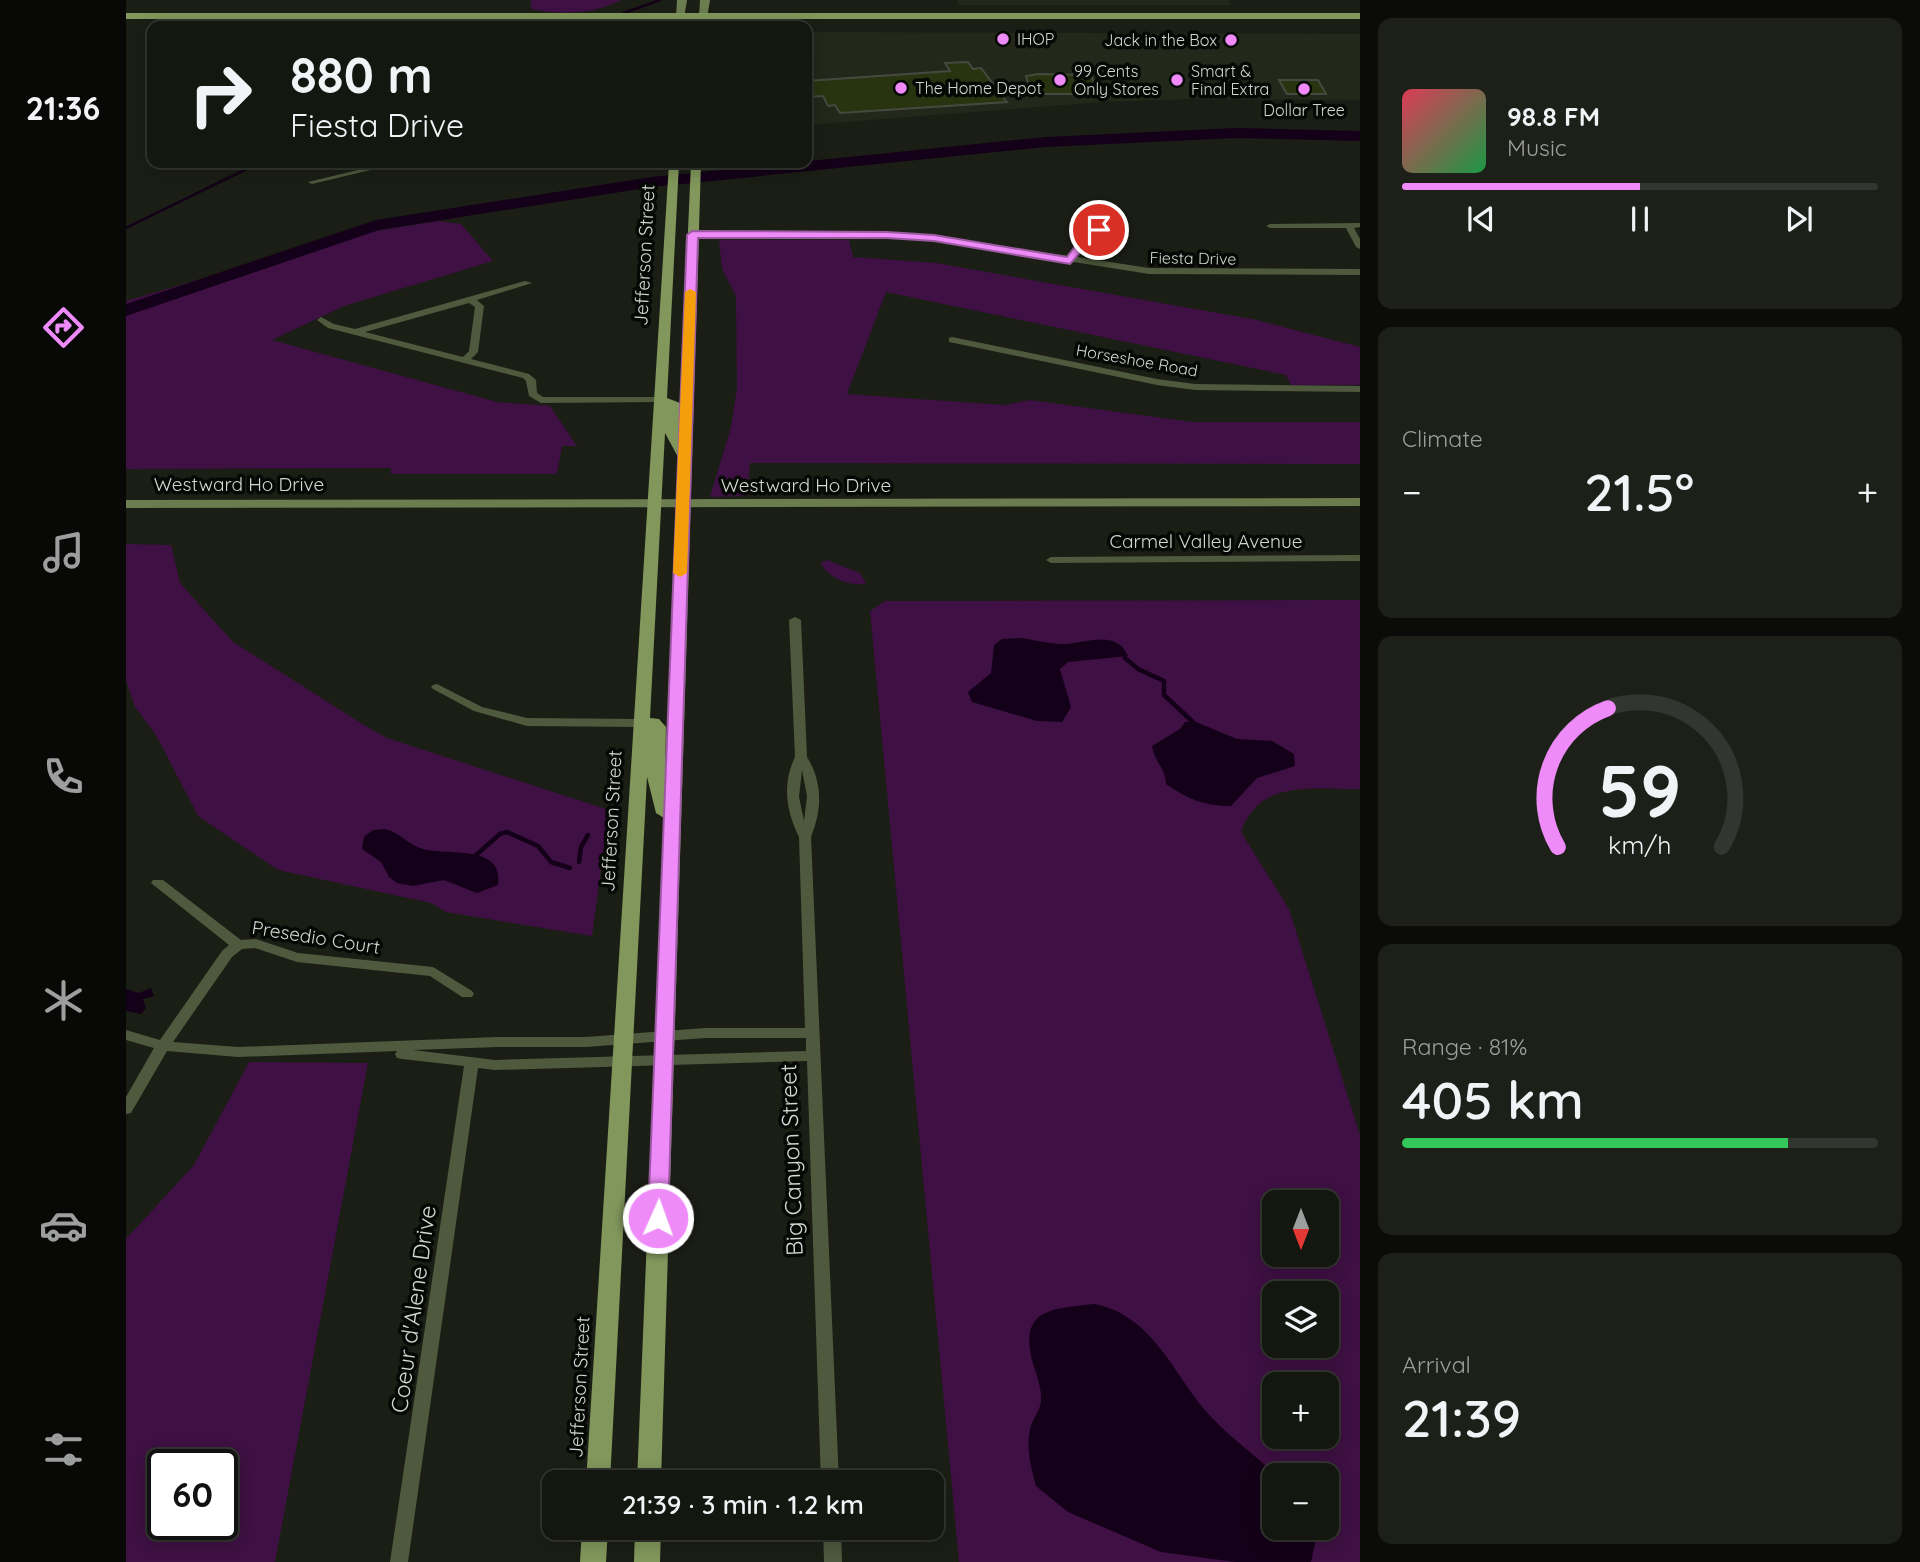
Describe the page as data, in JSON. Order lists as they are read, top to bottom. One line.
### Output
{"streets":{"main road":["Jefferson Street"],"street":["Fiesta Drive","Horseshoe Road","Westward Ho Drive","Carmel Valley Avenue","Presedio Court","Big Canyon Street","Coeur d'Alene Drive"]},"crossings":[["Jefferson Street","Westward Ho Drive"]],"places":["IHOP","Jack in the Box","99 Cents Only Stores","Smart & Final Extra","The Home Depot","Dollar Tree"],"north":"bottom","page":{"tabs":"21:36","turn":["880 m","Fiesta Drive"],"song":["98.8 FM","Music"],"tile":["Climate",["Range · 81%","405 km"],["Arrival","21:39"]],"heat":["−","21.5°","+"],"map_buttons":["+","−"],"limit":"60","trip":"21:39 · 3 min · 1.2 km","gauge":["59","km/h"]}}
